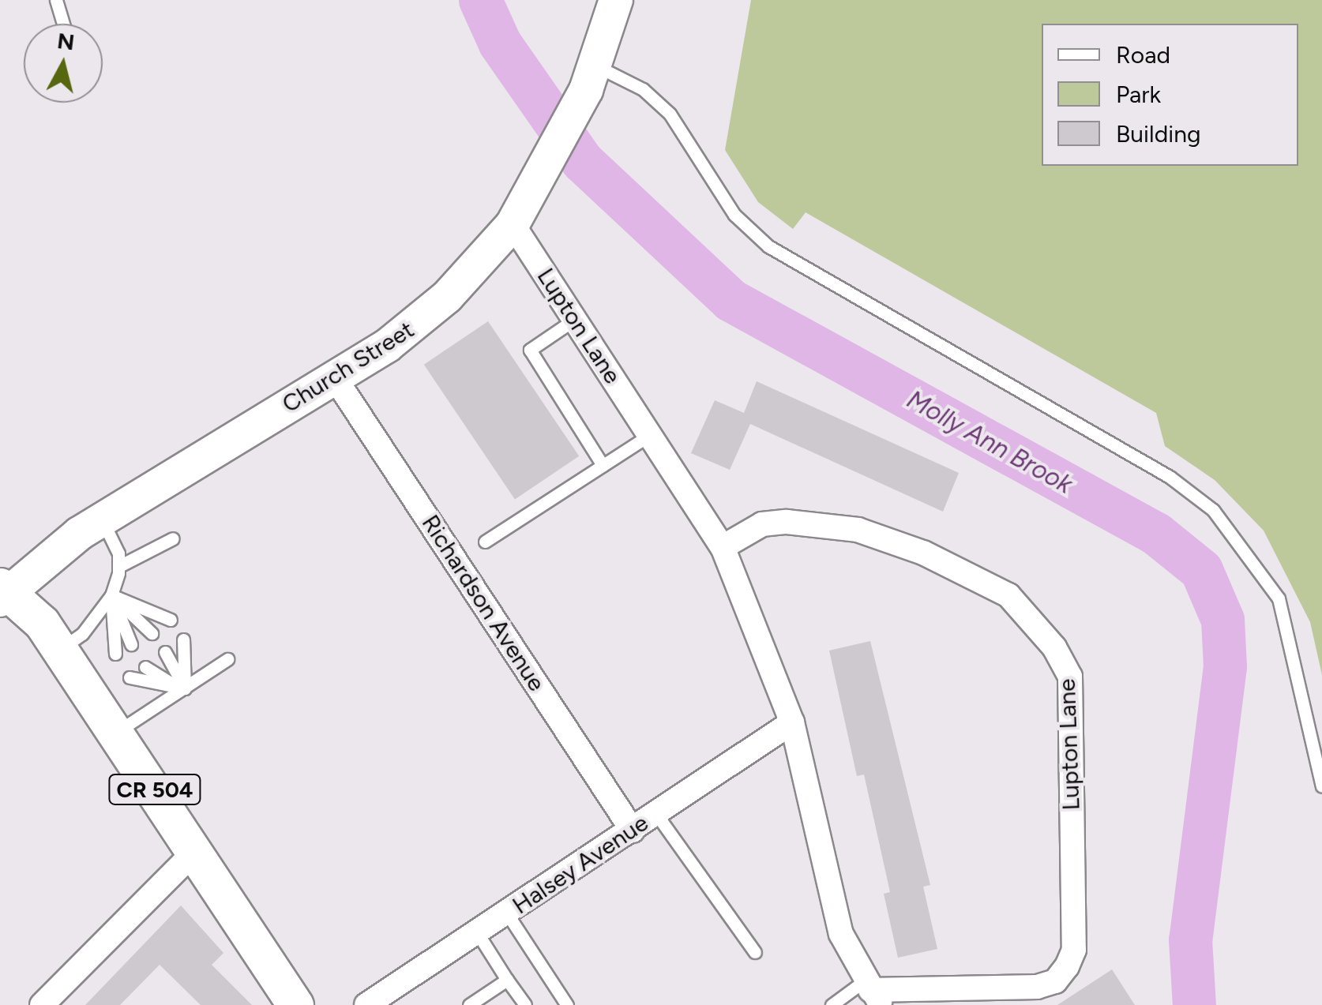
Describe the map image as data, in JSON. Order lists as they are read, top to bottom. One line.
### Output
{"streets":{"main road":["CR 504"],"street":["Lupton Lane","Church Street","Richardson Avenue","Halsey Avenue"]},"crossings":[["Lupton Lane","Church Street"],["Lupton Lane","Halsey Avenue"],["Church Street","Richardson Avenue"],["Church Street","CR 504"],["Richardson Avenue","Halsey Avenue"]],"water":["Molly Ann Brook"],"legend":["Road","Park","Building"],"north":"top"}
